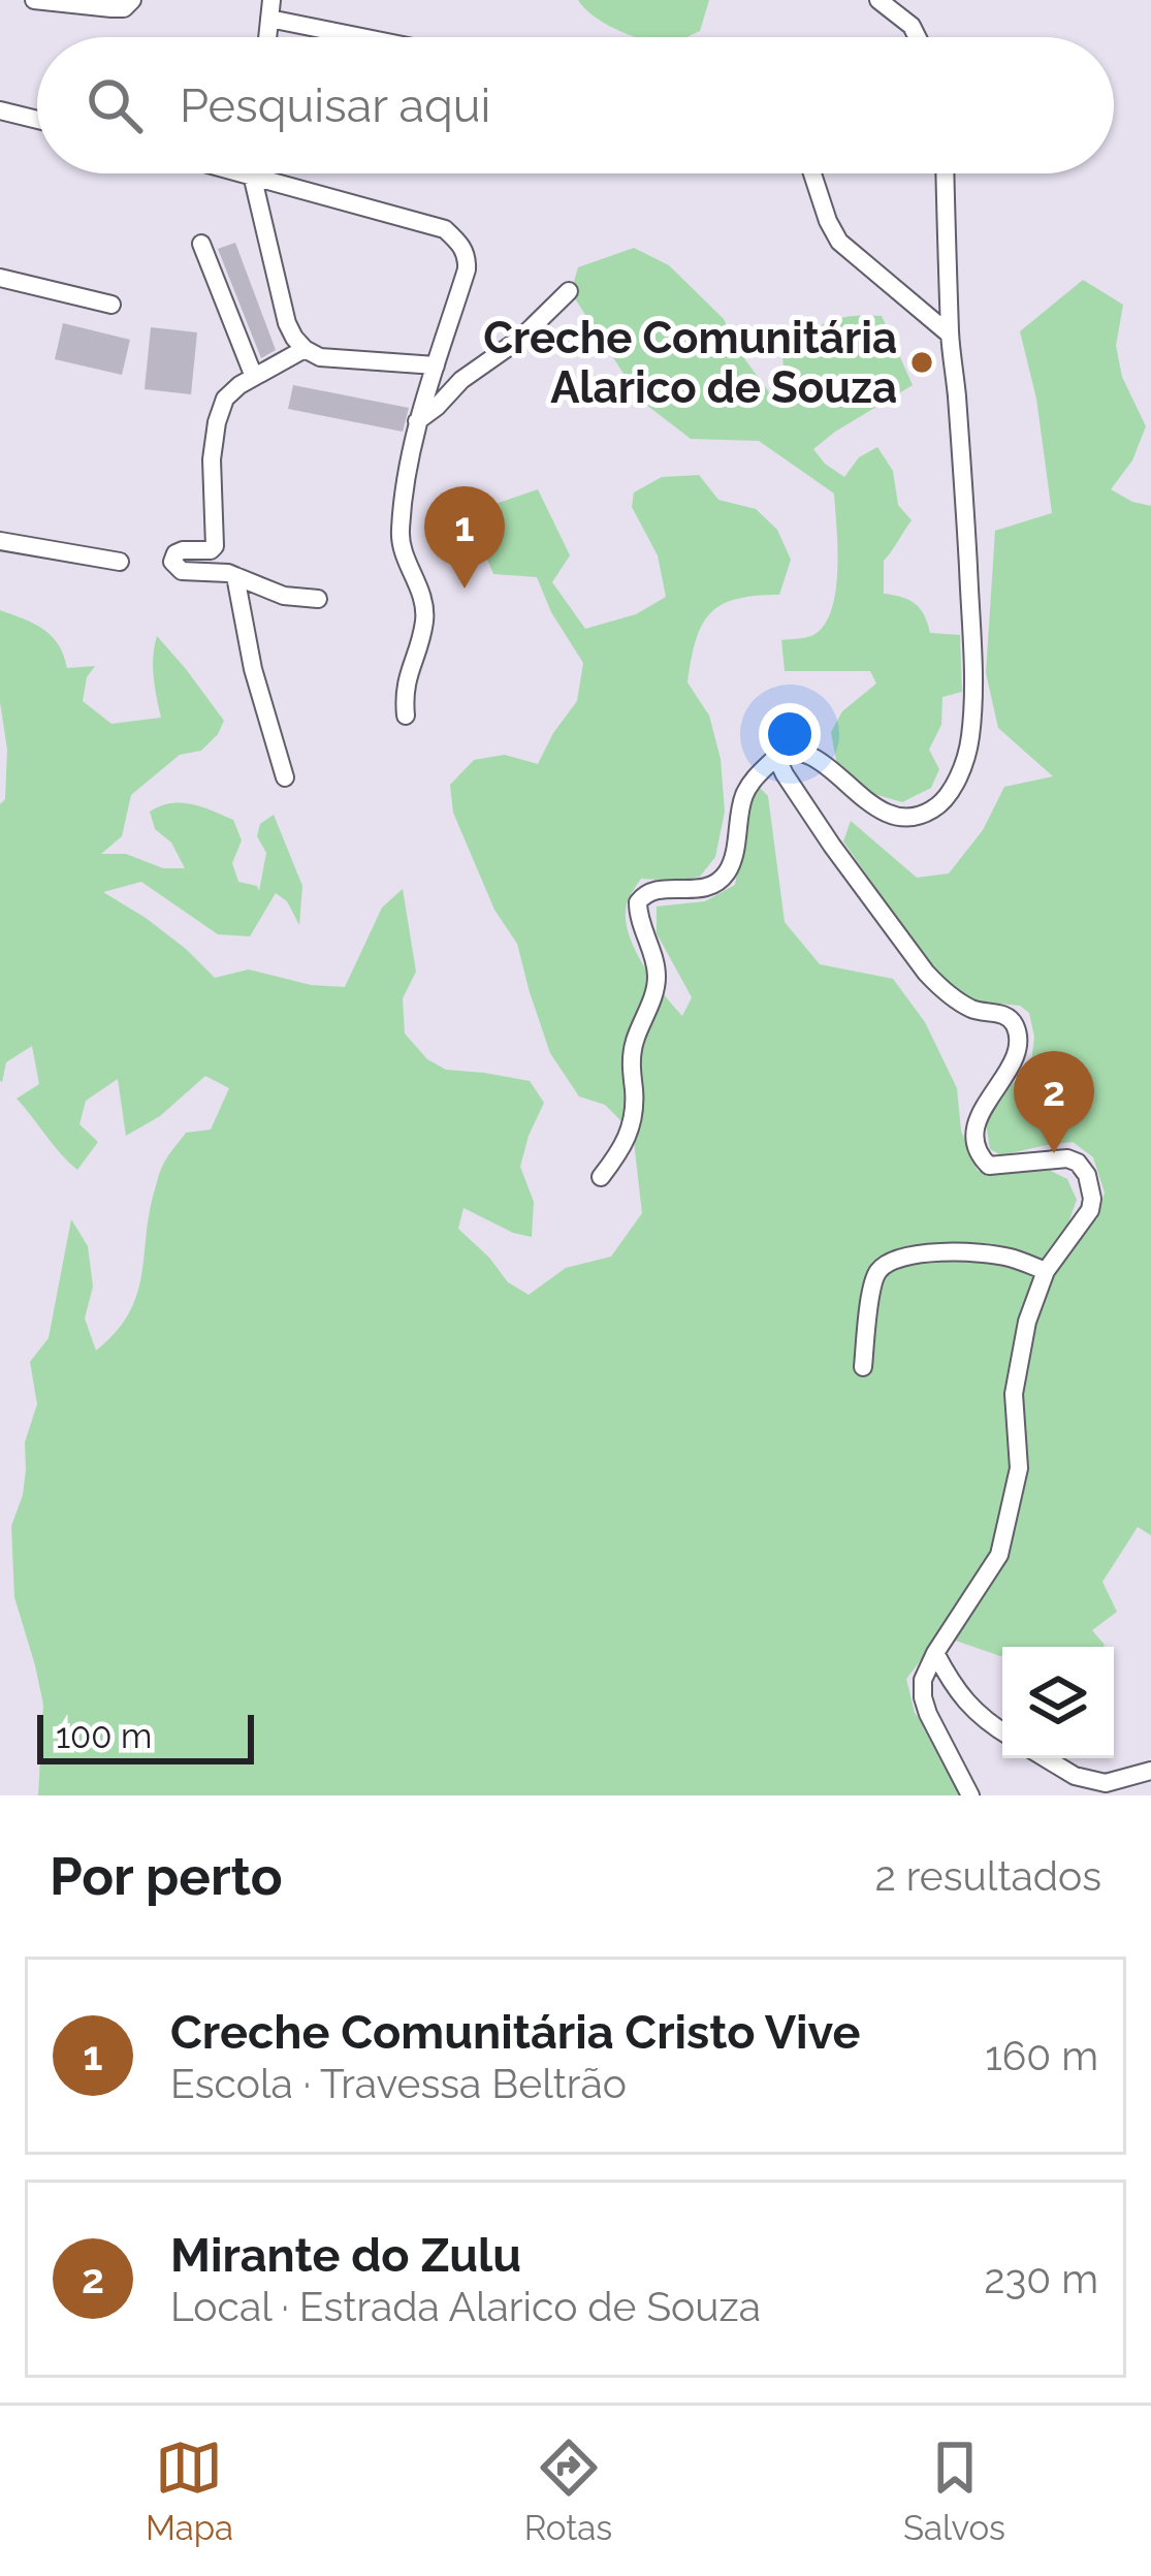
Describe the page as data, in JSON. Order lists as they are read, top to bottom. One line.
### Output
{"places":["Creche Comunitária Alarico de Souza"],"scale_bar":"100 m","page":{"search":"Pesquisar aqui","pins":["1","2"],"scale":"100 m","heading":["Por perto","2 resultados"],"list":[{"mark":"1","name":"Creche Comunitária Cristo Vive","note":"Escola · Travessa Beltrão","value":"160 m"},{"mark":"2","name":"Mirante do Zulu","note":"Local · Estrada Alarico de Souza","value":"230 m"}],"nav":["Mapa","Rotas","Salvos"]}}
